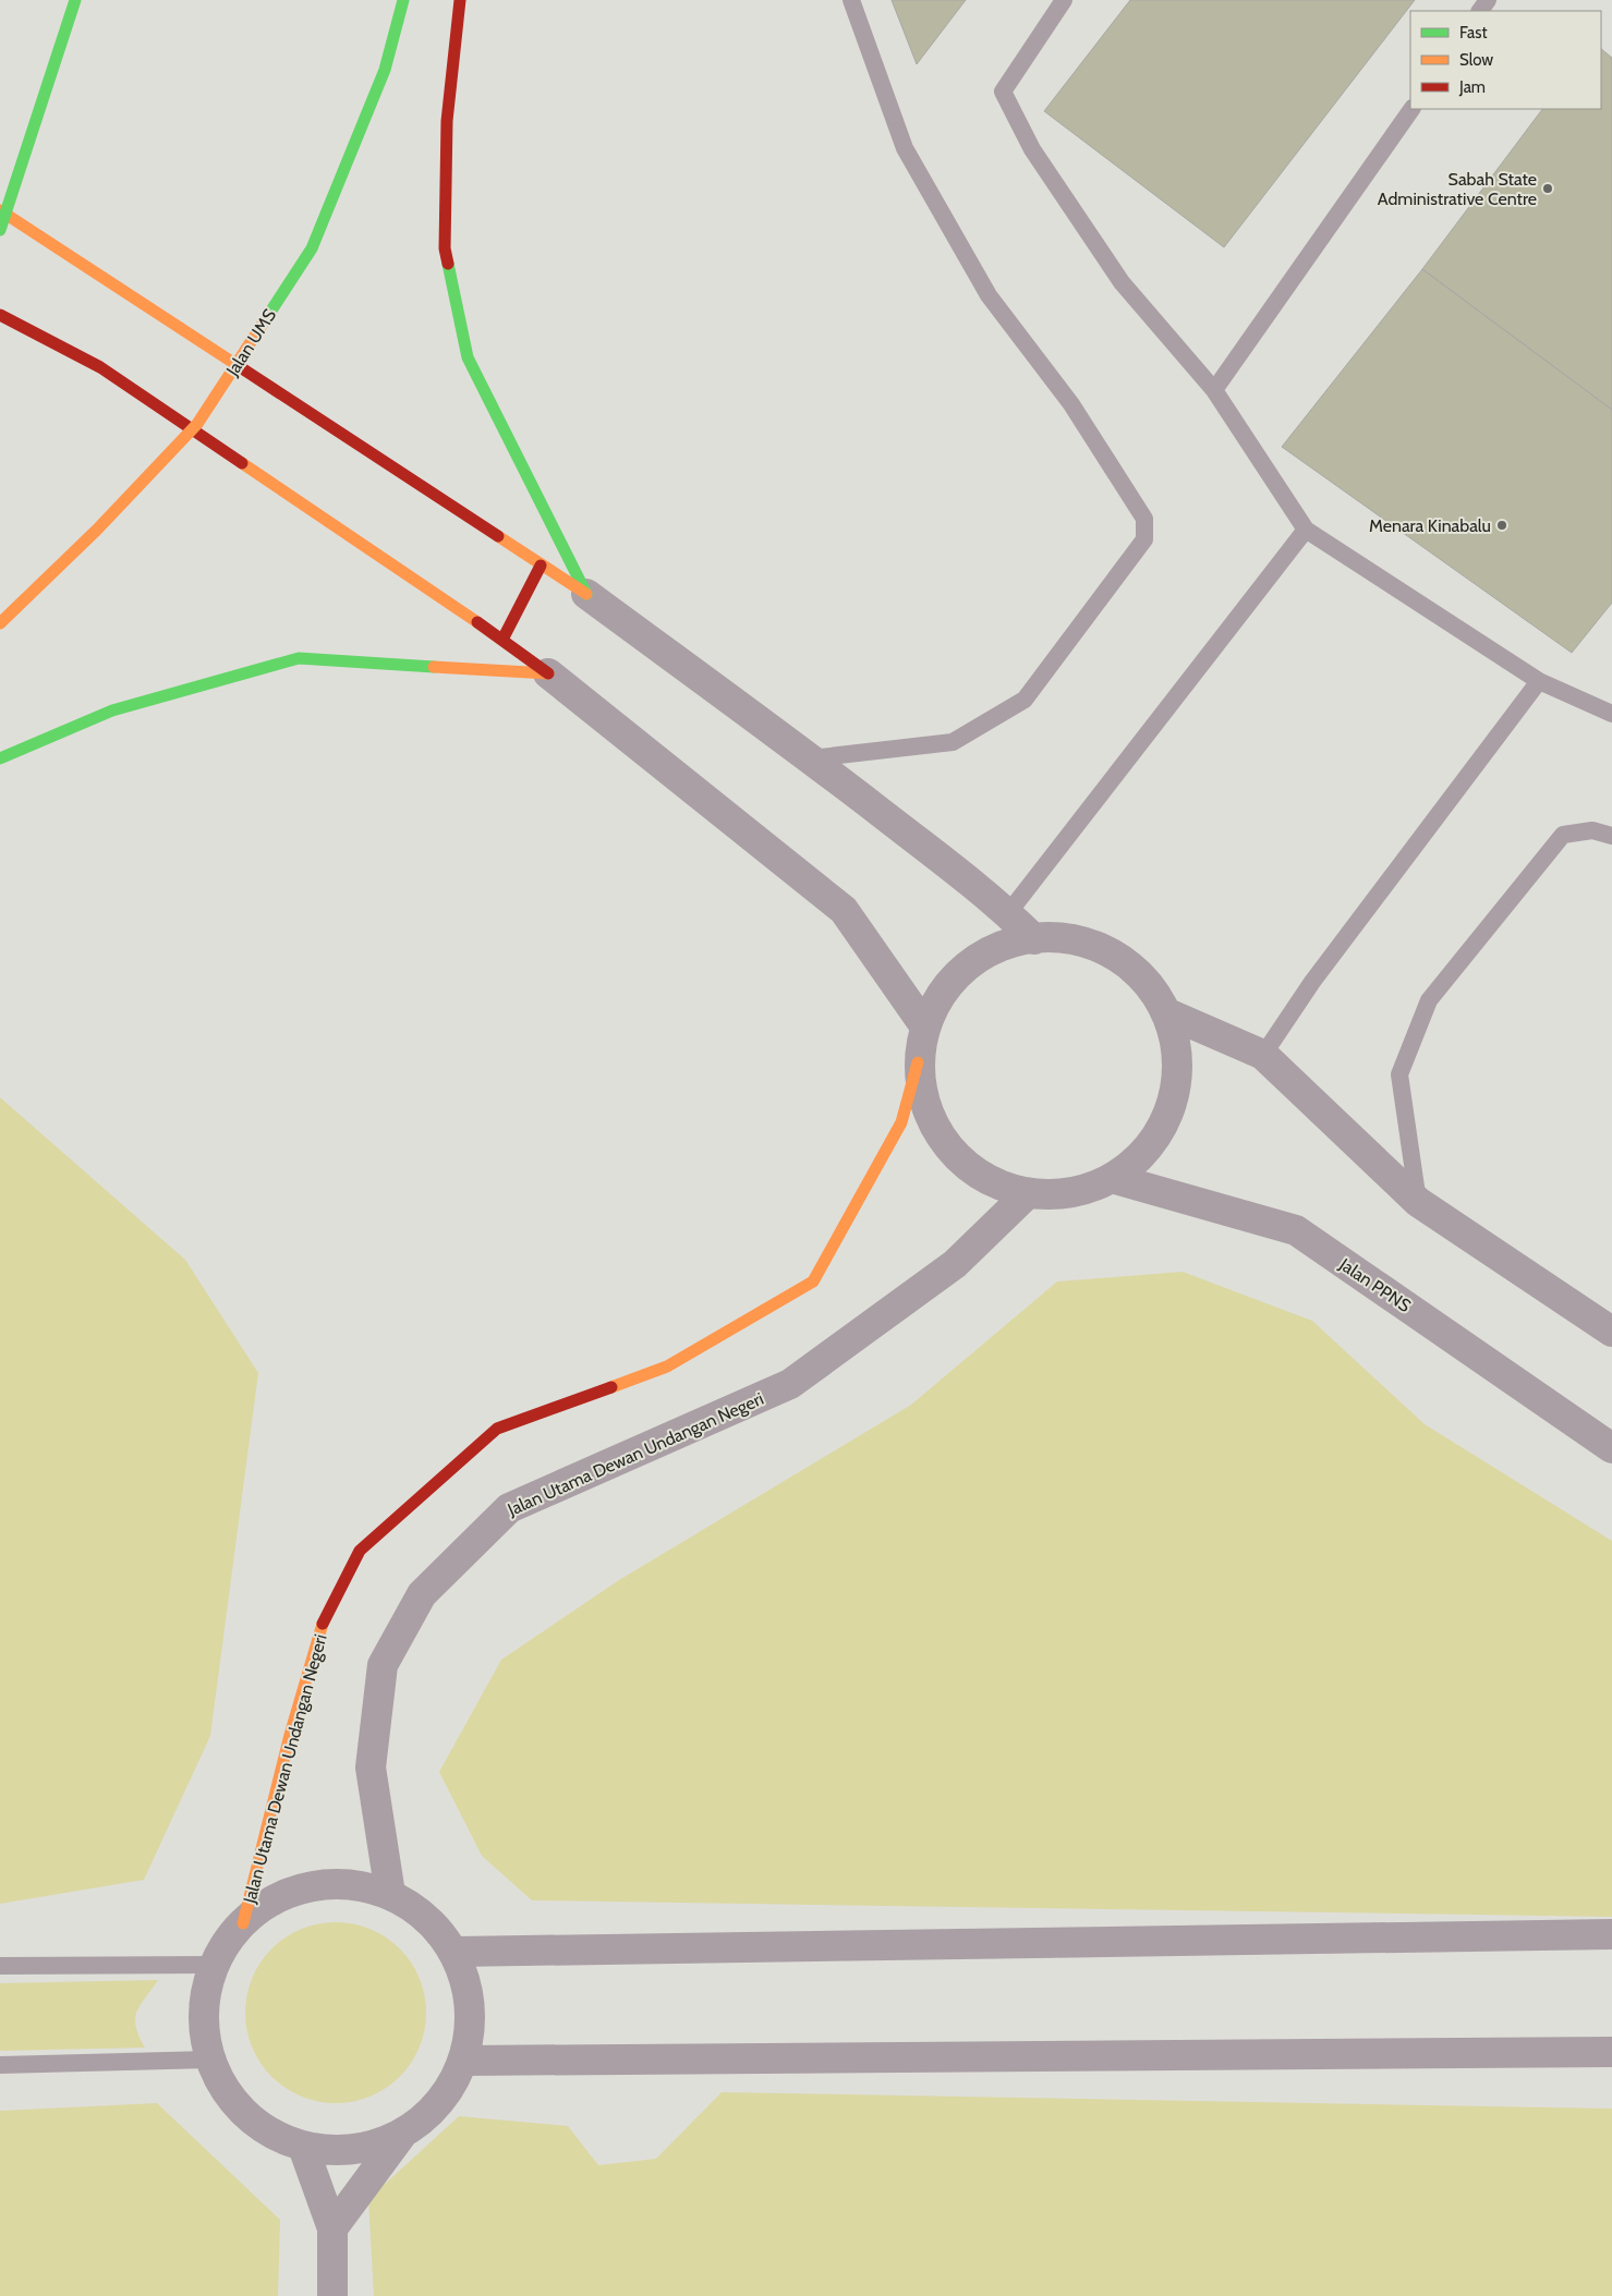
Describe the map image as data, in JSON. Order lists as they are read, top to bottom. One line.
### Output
{"streets":{"main road":["Jalan UMS","Jalan Utama Dewan Undangan Negeri"],"street":["Jalan PPNS"]},"places":["Sabah State Administrative Centre","Menara Kinabalu"],"legend":["Fast","Slow","Jam"]}
